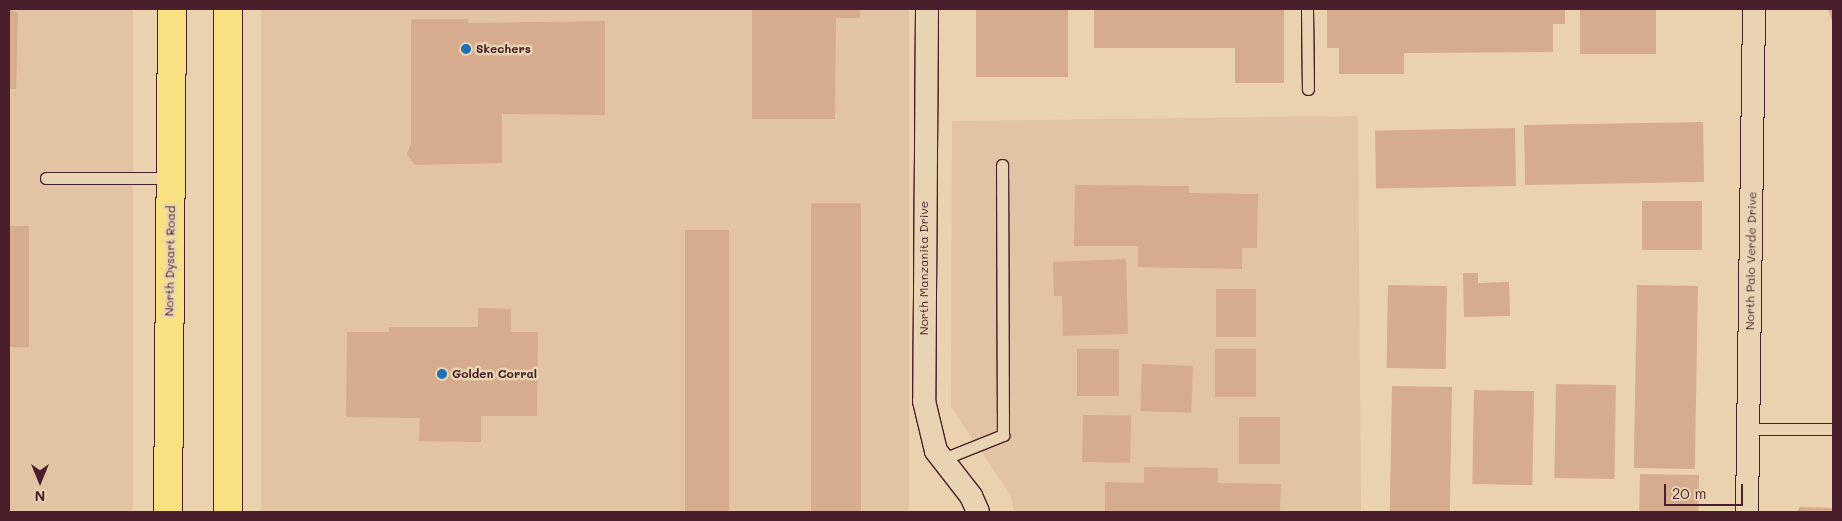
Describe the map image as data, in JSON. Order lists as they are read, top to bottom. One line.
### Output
{"streets":{"main road":["North Dysart Road"],"street":["North Palo Verde Drive","North Manzanita Drive"]},"places":["Skechers","Golden Corral"],"scale_bar":"20 m","north":"bottom"}
